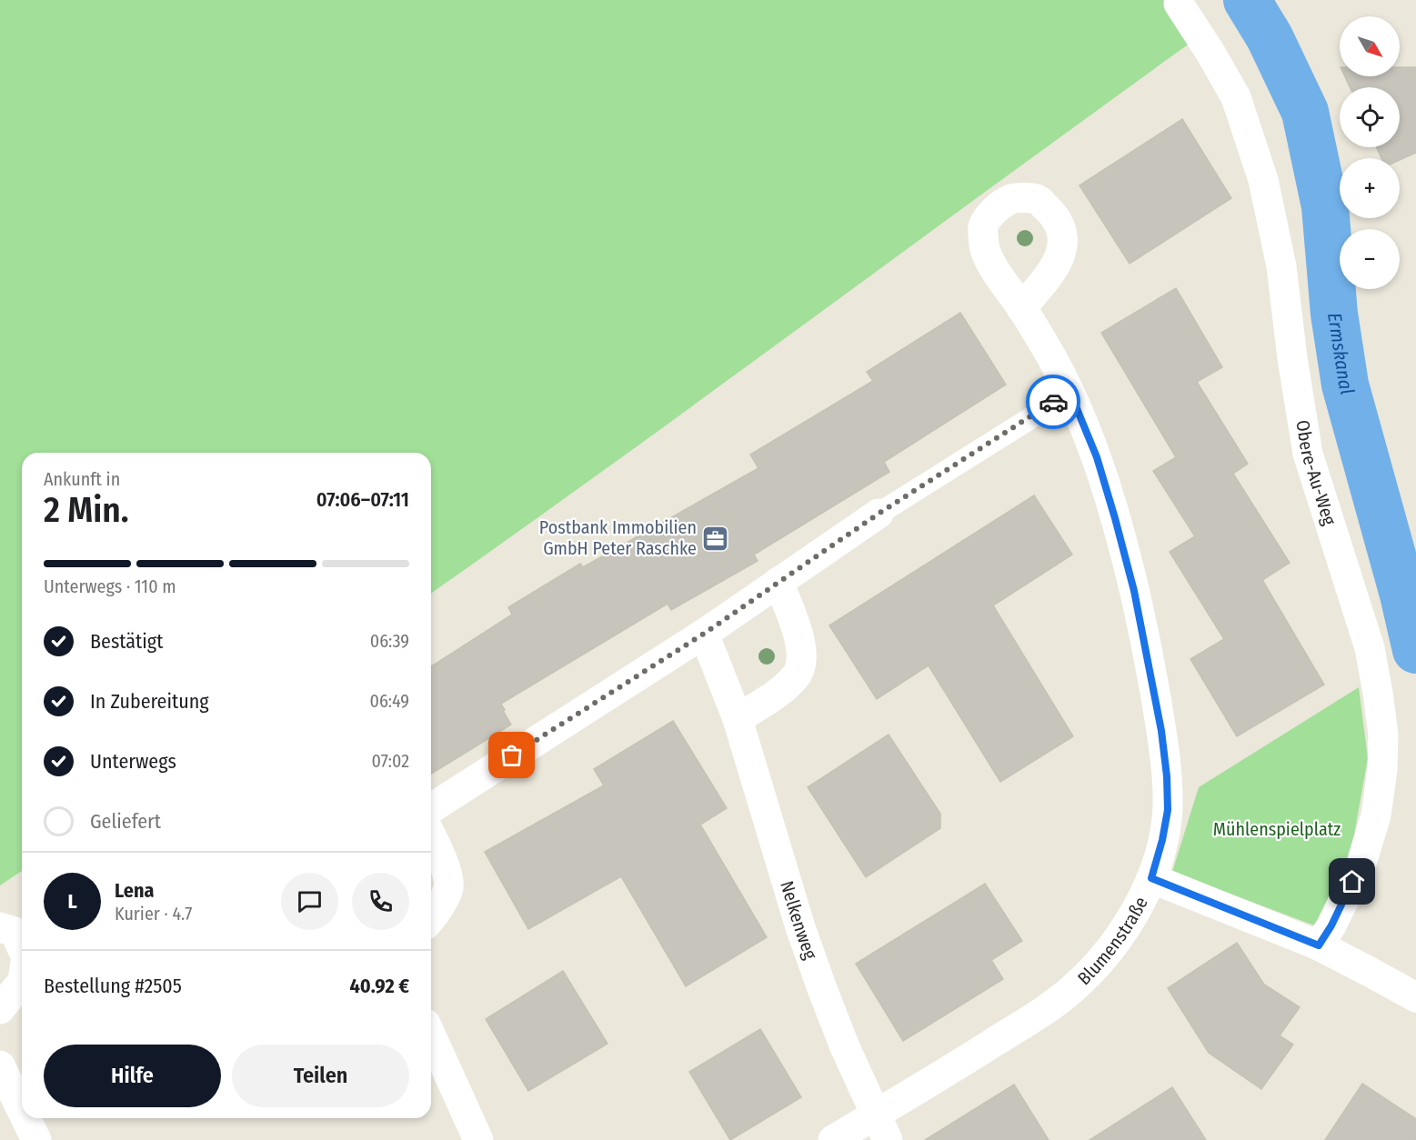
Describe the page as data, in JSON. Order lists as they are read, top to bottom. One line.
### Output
{"streets":{"street":["Obere-Au-Weg","Nelkenweg","Blumenstraße"]},"crossings":[["Nelkenweg","Blumenstraße"]],"water":["Ermskanal"],"parks":["Mühlenspielplatz"],"places":{"office":["Postbank Immobilien GmbH Peter Raschke"]},"north":"bottom right","page":{"map_buttons":["+","−"],"heading":["2 Min.","Ankunft in","07:06–07:11"],"panel":["Lena","Kurier · 4.7","Bestellung #2505","40.92 €"],"bar":"Unterwegs · 110 m","list":[["Bestätigt","06:39"],["In Zubereitung","06:49"],["Unterwegs","07:02"],"Geliefert"],"round":"L","buttons":["Hilfe","Teilen"]}}
